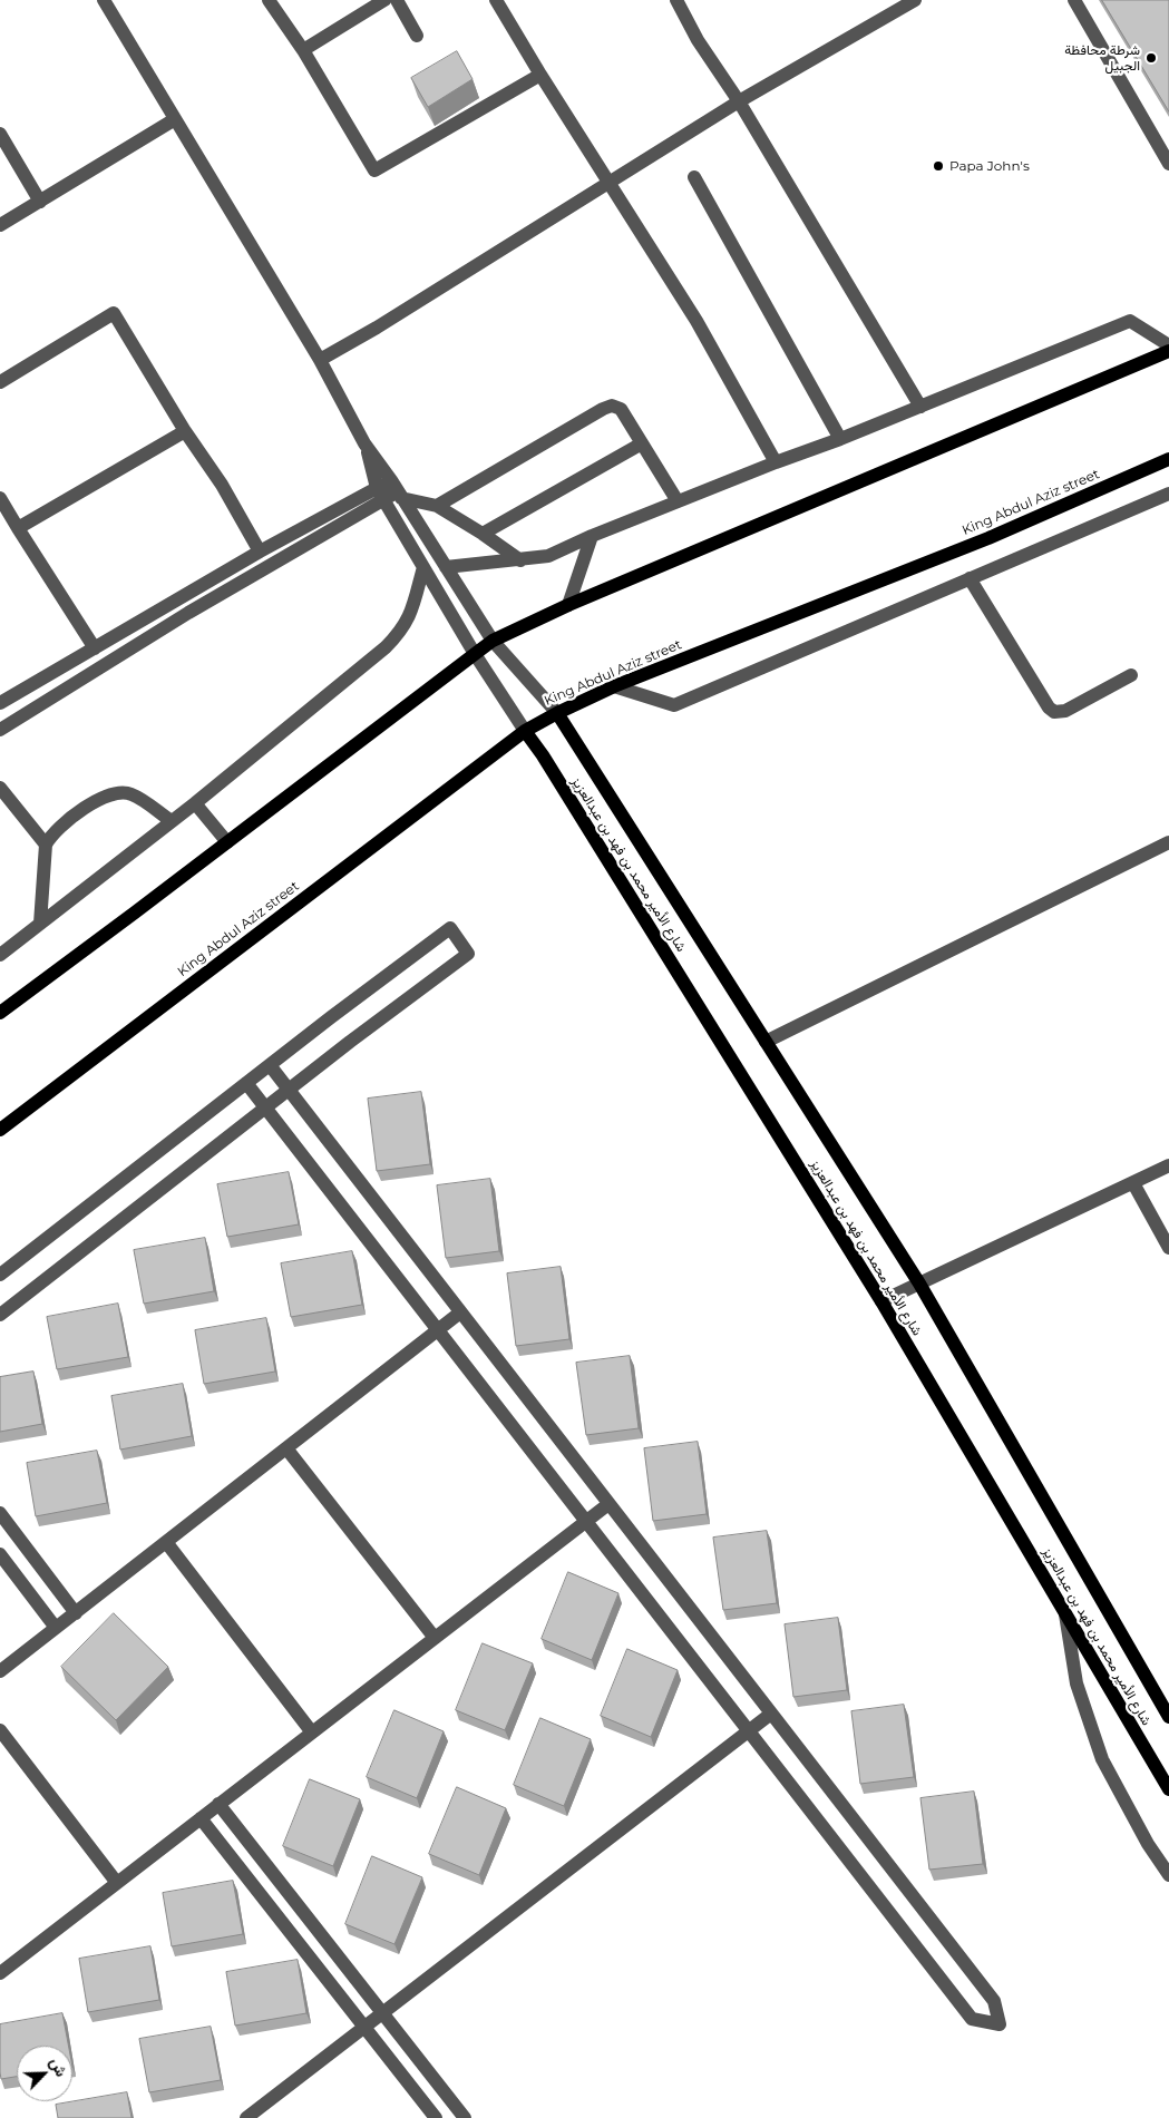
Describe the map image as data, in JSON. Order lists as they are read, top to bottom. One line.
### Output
{"streets":{"main road":["King Abdul Aziz street","شارع الأمير محمد بن فهد بن عبدالعزيز"]},"crossings":[["King Abdul Aziz street","شارع الأمير محمد بن فهد بن عبدالعزيز"]],"places":["شرطة محافظة الجبيل","Papa John's"],"north":"top right"}
